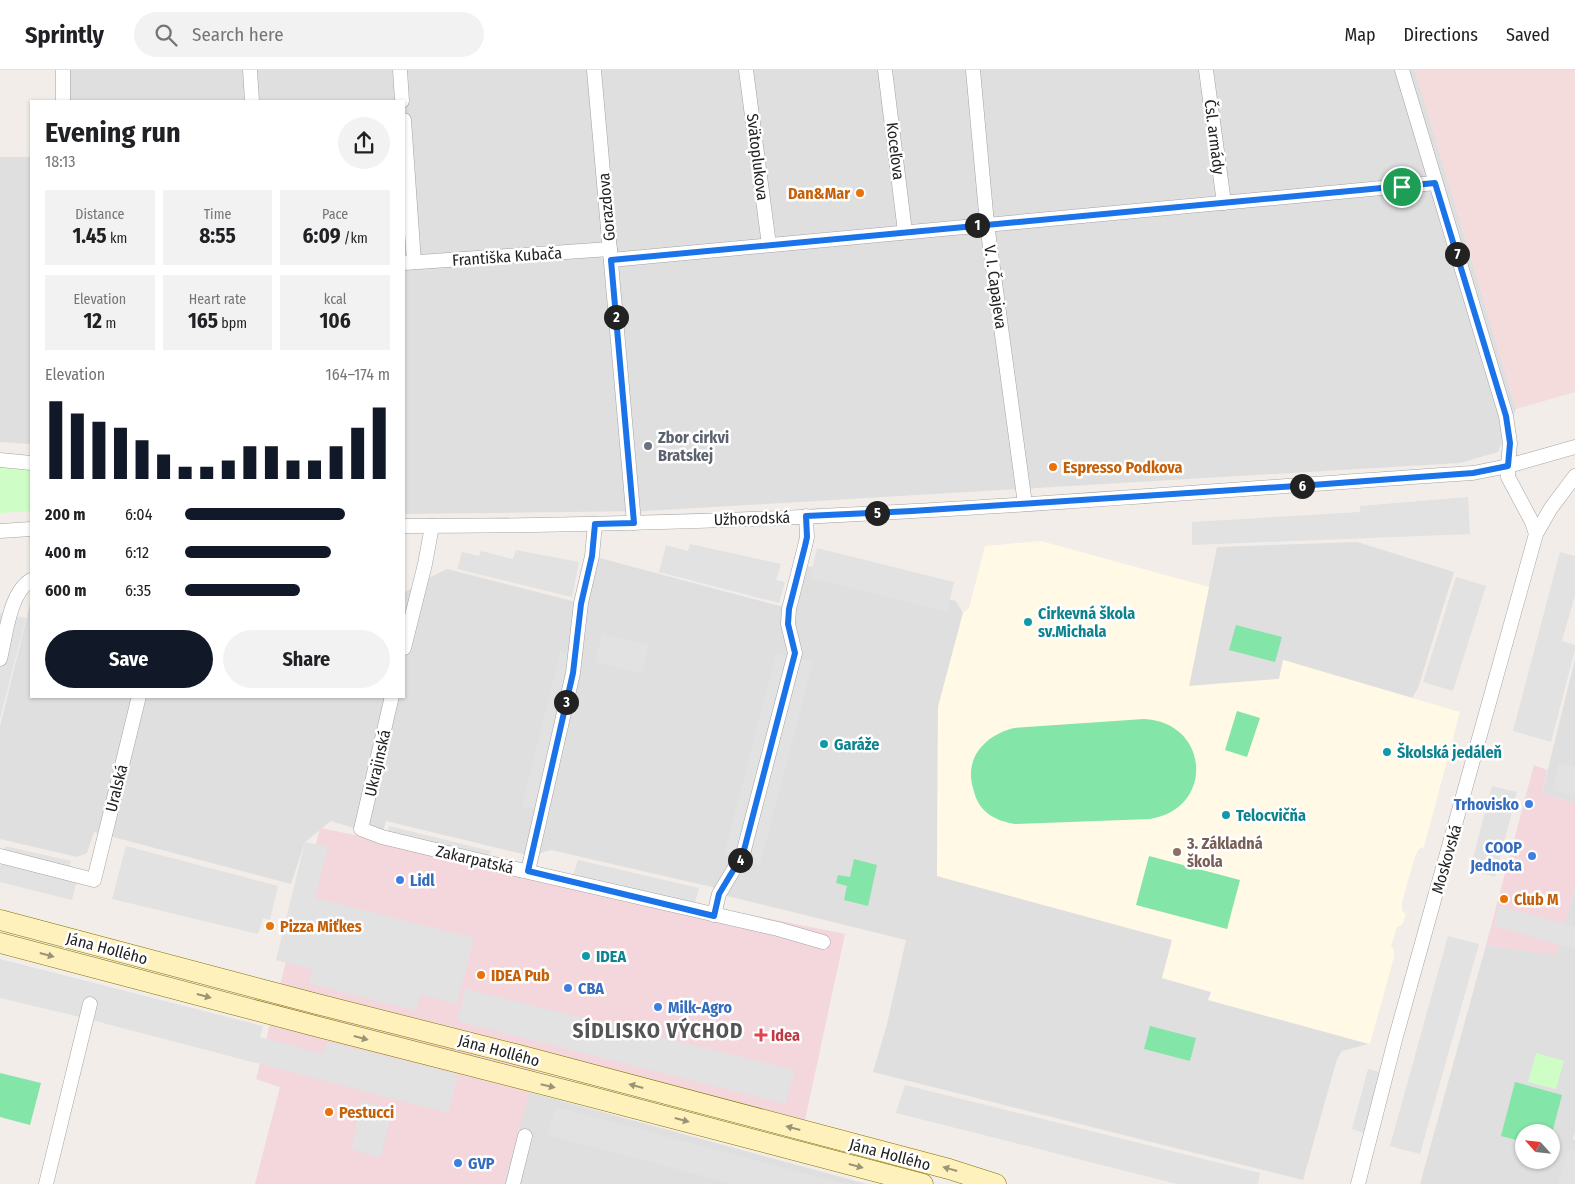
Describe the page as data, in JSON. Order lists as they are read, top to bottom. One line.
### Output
{"streets":{"street":["Čsl. armády","Koceľova","Svätoplukova","Gorazdova","Františka Kubača","V. I. Čapajeva","Užhorodská","Ukrajinská","Uralská","Zakarpatská","Moskovská","Jána Hollého"]},"crossings":[["Čsl. armády","Františka Kubača"],["Koceľova","Františka Kubača"],["Svätoplukova","Františka Kubača"],["Gorazdova","Františka Kubača"],["Gorazdova","Užhorodská"],["Františka Kubača","V. I. Čapajeva"],["V. I. Čapajeva","Užhorodská"],["Ukrajinská","Zakarpatská"]],"districts":["SÍDLISKO VÝCHOD"],"places":{"other":["Dan&Mar","Zbor cirkvi Bratskej","Espresso Podkova","Cirkevná škola sv.Michala","Garáže","Školská jedáleň","Trhovisko","Telocvičňa","3. Základná škola","COOP Jednota","Lidl","Club M","Pizza Miťkes","IDEA","IDEA Pub","CBA","Milk-Agro","Pestucci","GVP"],"health":["Idea"]},"north":"top left","page":{"header":"Sprintly","search":"Search here","nav":["Map","Directions","Saved"],"heading":["Evening run","18:13"],"stats":[["Distance","1.45 km"],["Time","8:55"],["Pace","6:09 /km"],["Elevation","12 m"],["Heart rate","165 bpm"],["kcal","106"]],"pins":["1","7","2","6","5","3","4"],"chart":["Elevation","164–174 m"],"list":[{"name":"200 m","note":"6:04"},{"name":"400 m","note":"6:12"},{"name":"600 m","note":"6:35"}],"buttons":["Save","Share"]}}
